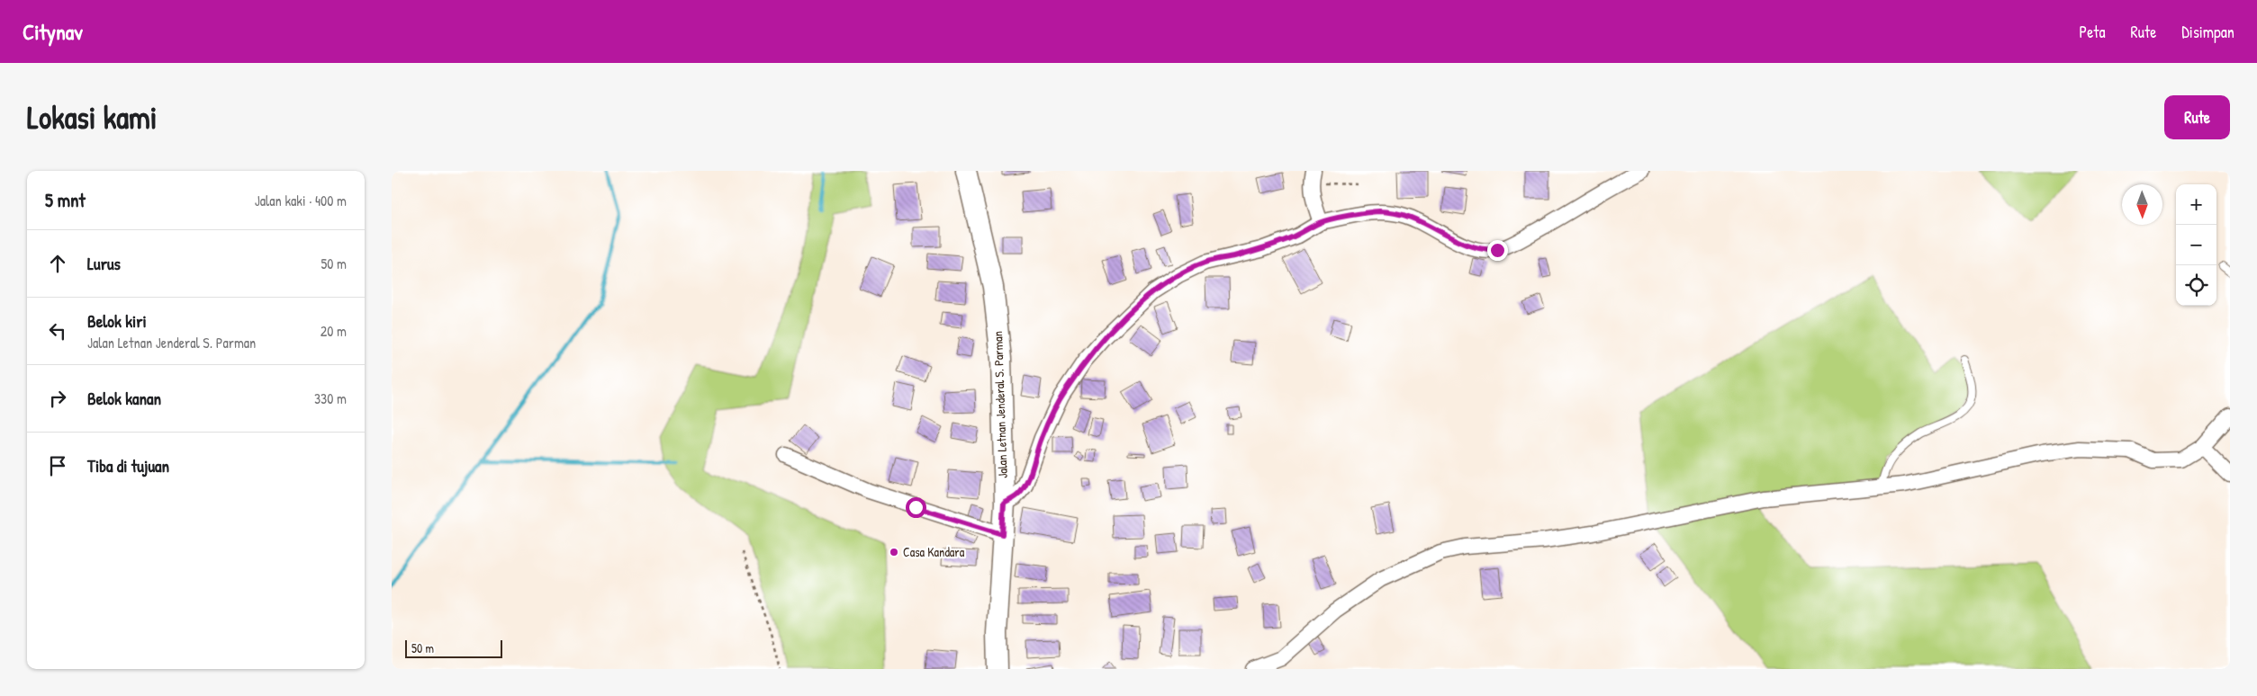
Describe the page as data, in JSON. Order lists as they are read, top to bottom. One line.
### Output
{"streets":{"street":["Jalan Letnan Jenderal S. Parman"]},"places":["Casa Kandara"],"scale_bar":"50 m","north":"bottom","page":{"header":"Citynav","nav":["Peta","Rute","Disimpan"],"buttons":"Rute","title":"Lokasi kami","heading":["5 mnt","Jalan kaki · 400 m"],"map_buttons":["+","−"],"list":[["Lurus","50 m"],["Belok kiri","Jalan Letnan Jenderal S. Parman","20 m"],["Belok kanan","330 m"],"Tiba di tujuan"],"scale":"50 m"}}
